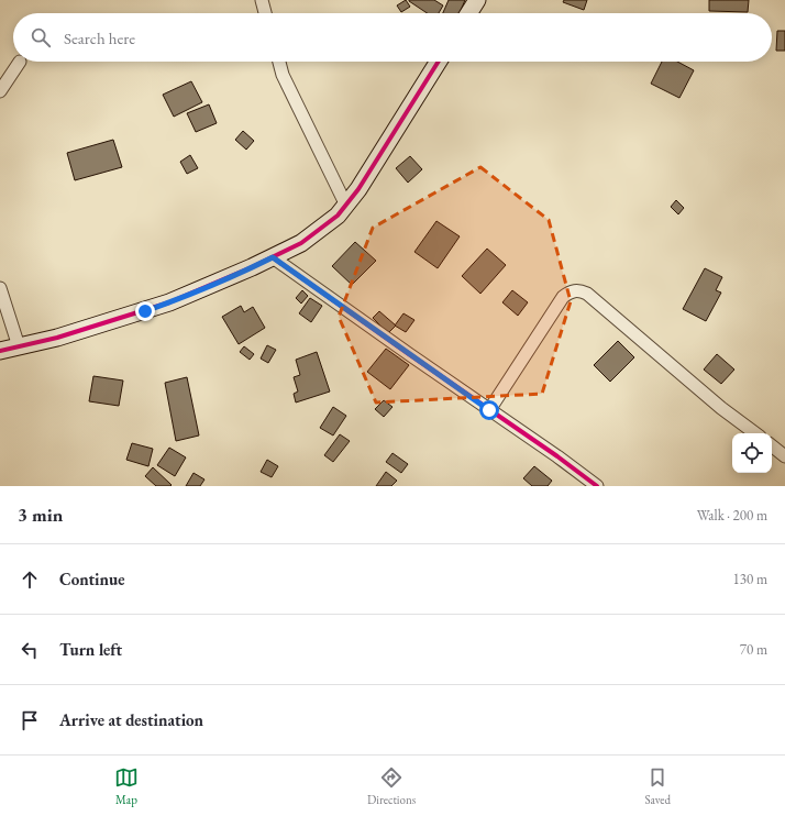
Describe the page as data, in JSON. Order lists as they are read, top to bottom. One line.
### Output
{"page":{"search":"Search here","heading":["3 min","Walk · 200 m"],"list":[["Continue","130 m"],["Turn left","70 m"],"Arrive at destination"],"nav":["Map","Directions","Saved"]}}
